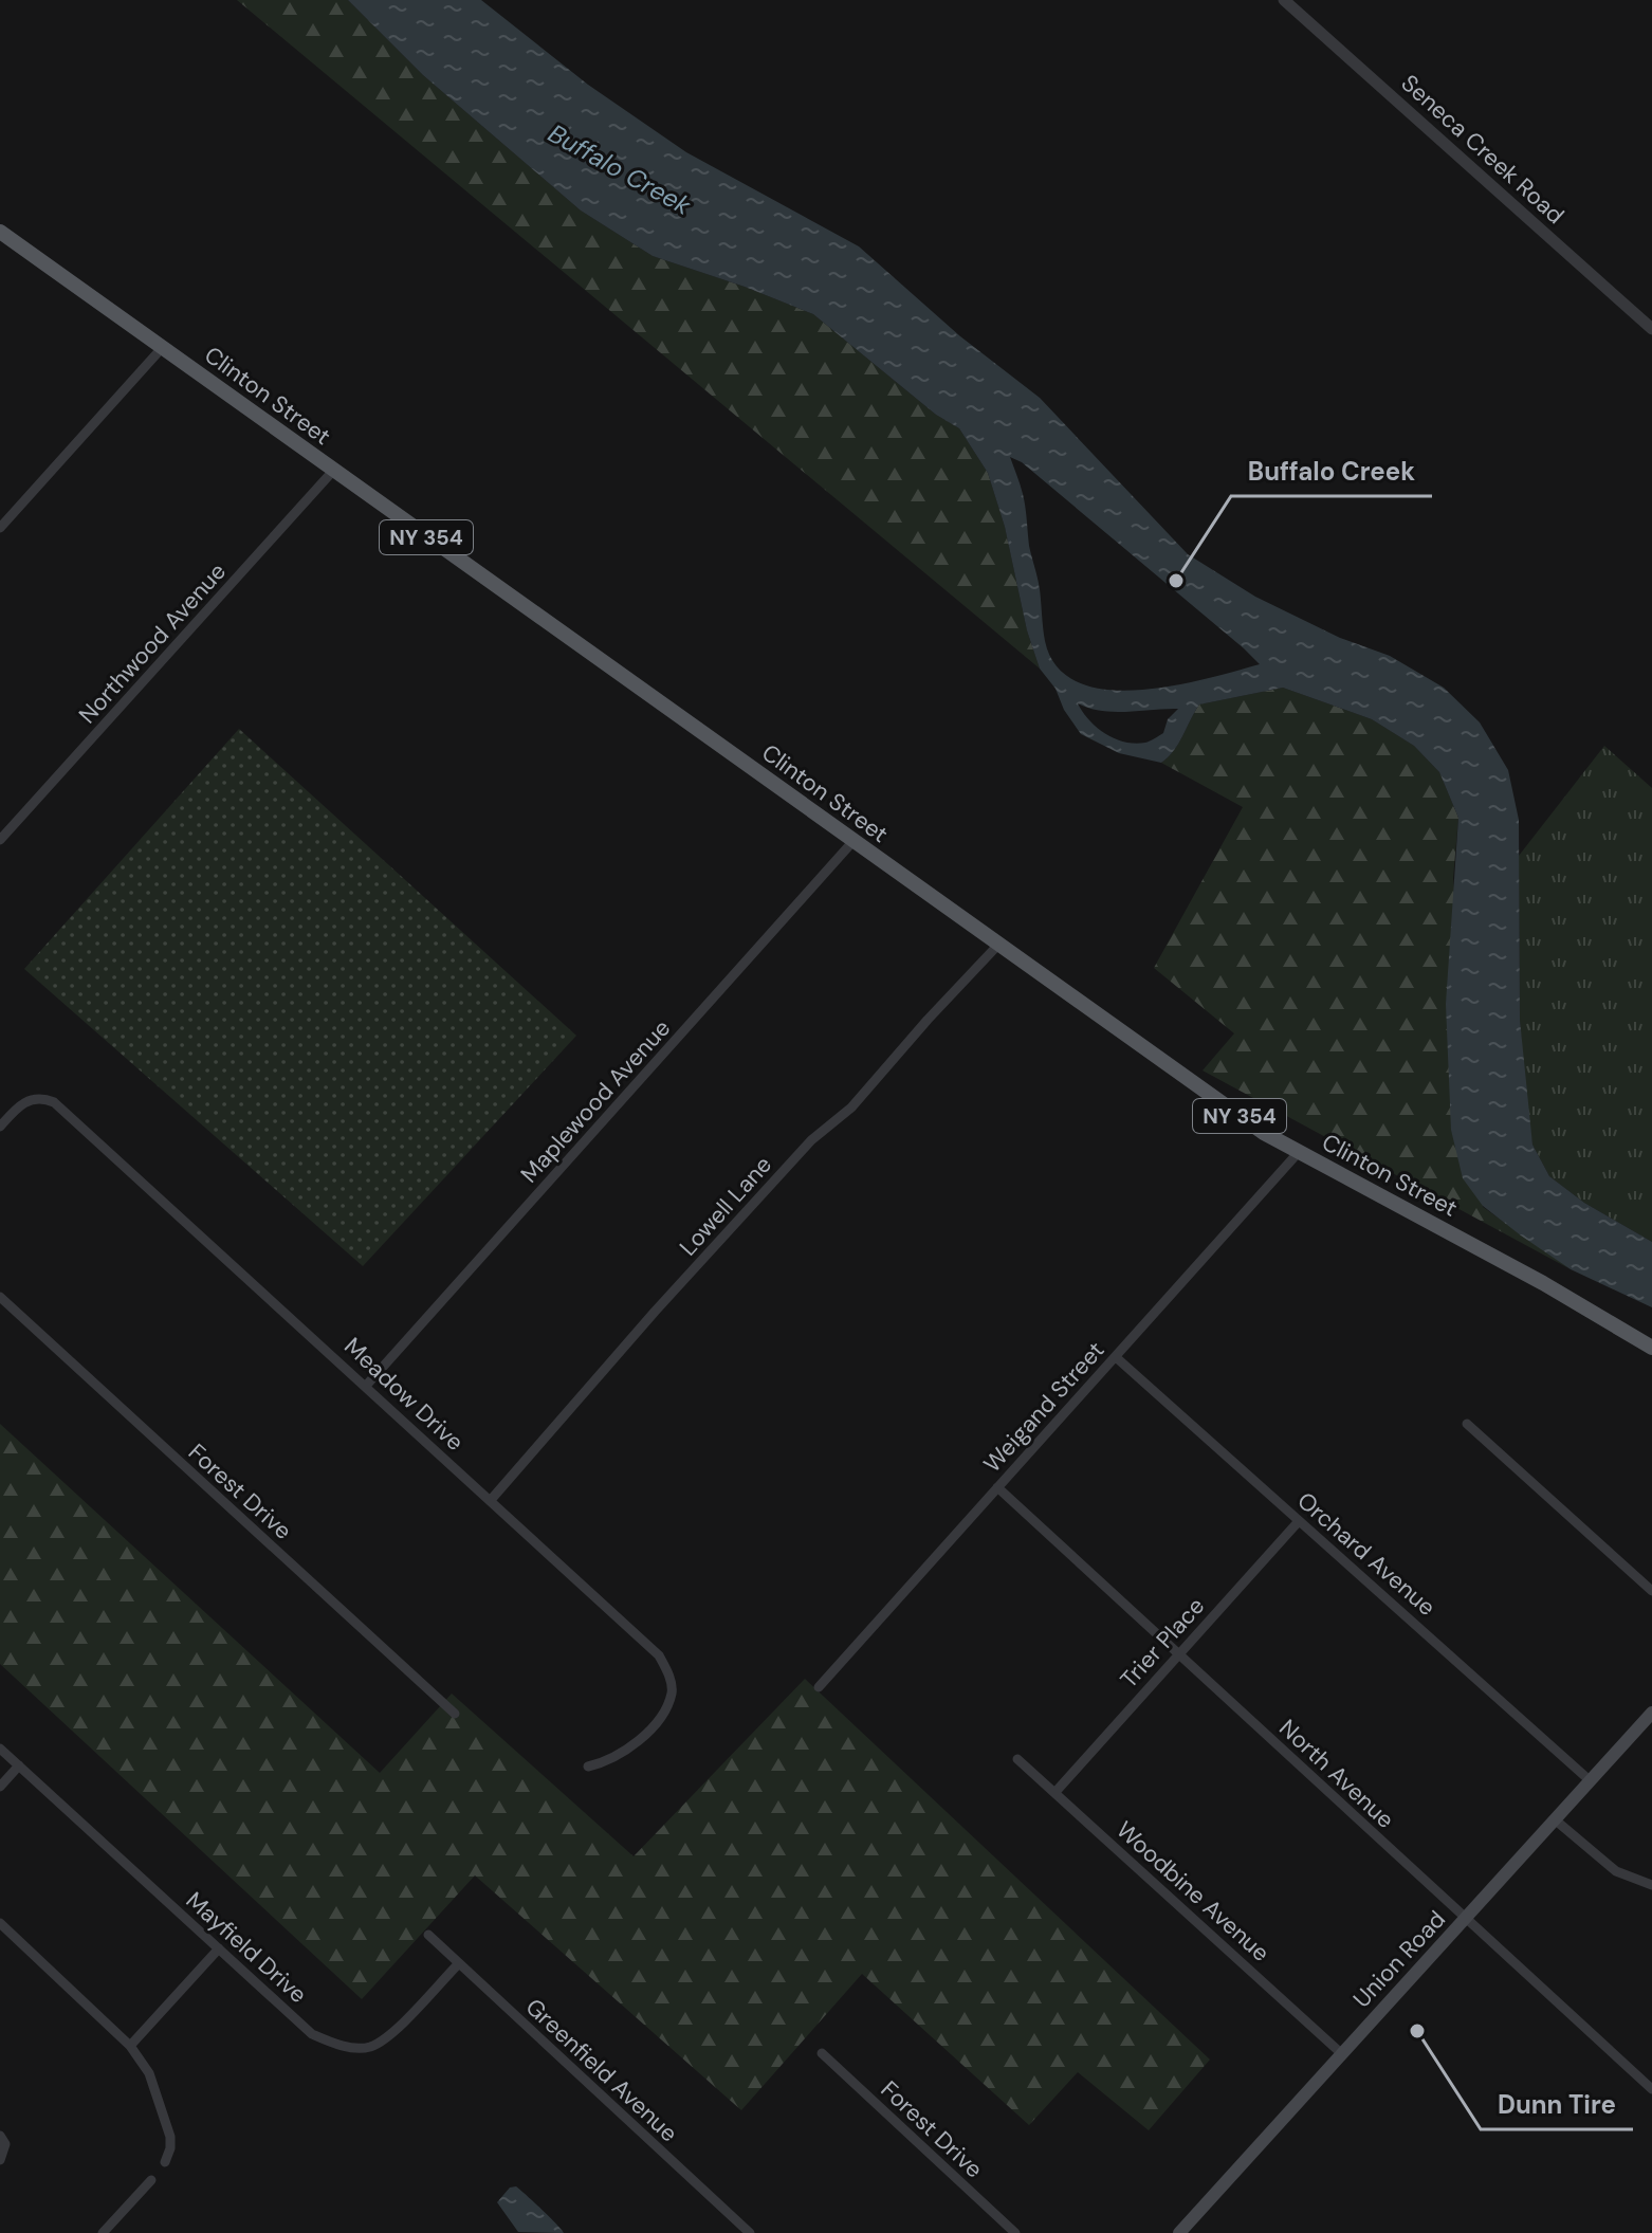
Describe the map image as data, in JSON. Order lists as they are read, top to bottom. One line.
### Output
{"streets":{"main road":["Clinton Street","NY 354","Union Road"],"street":["Seneca Creek Road","Northwood Avenue","Maplewood Avenue","Lowell Lane","Meadow Drive","Weigand Street","Forest Drive","Orchard Avenue","Trier Place","North Avenue","Woodbine Avenue","Mayfield Drive","Greenfield Avenue"]},"crossings":[["Clinton Street","Northwood Avenue"],["Clinton Street","Maplewood Avenue"],["Clinton Street","Lowell Lane"],["Clinton Street","Weigand Street"],["Maplewood Avenue","Meadow Drive"],["Lowell Lane","Meadow Drive"],["Weigand Street","Orchard Avenue"],["Weigand Street","North Avenue"],["Orchard Avenue","Trier Place"],["Orchard Avenue","Union Road"],["Trier Place","North Avenue"],["Trier Place","Woodbine Avenue"],["North Avenue","Union Road"],["Woodbine Avenue","Union Road"],["Mayfield Drive","Greenfield Avenue"]],"water":["Buffalo Creek"],"places":["Buffalo Creek","Dunn Tire"]}
